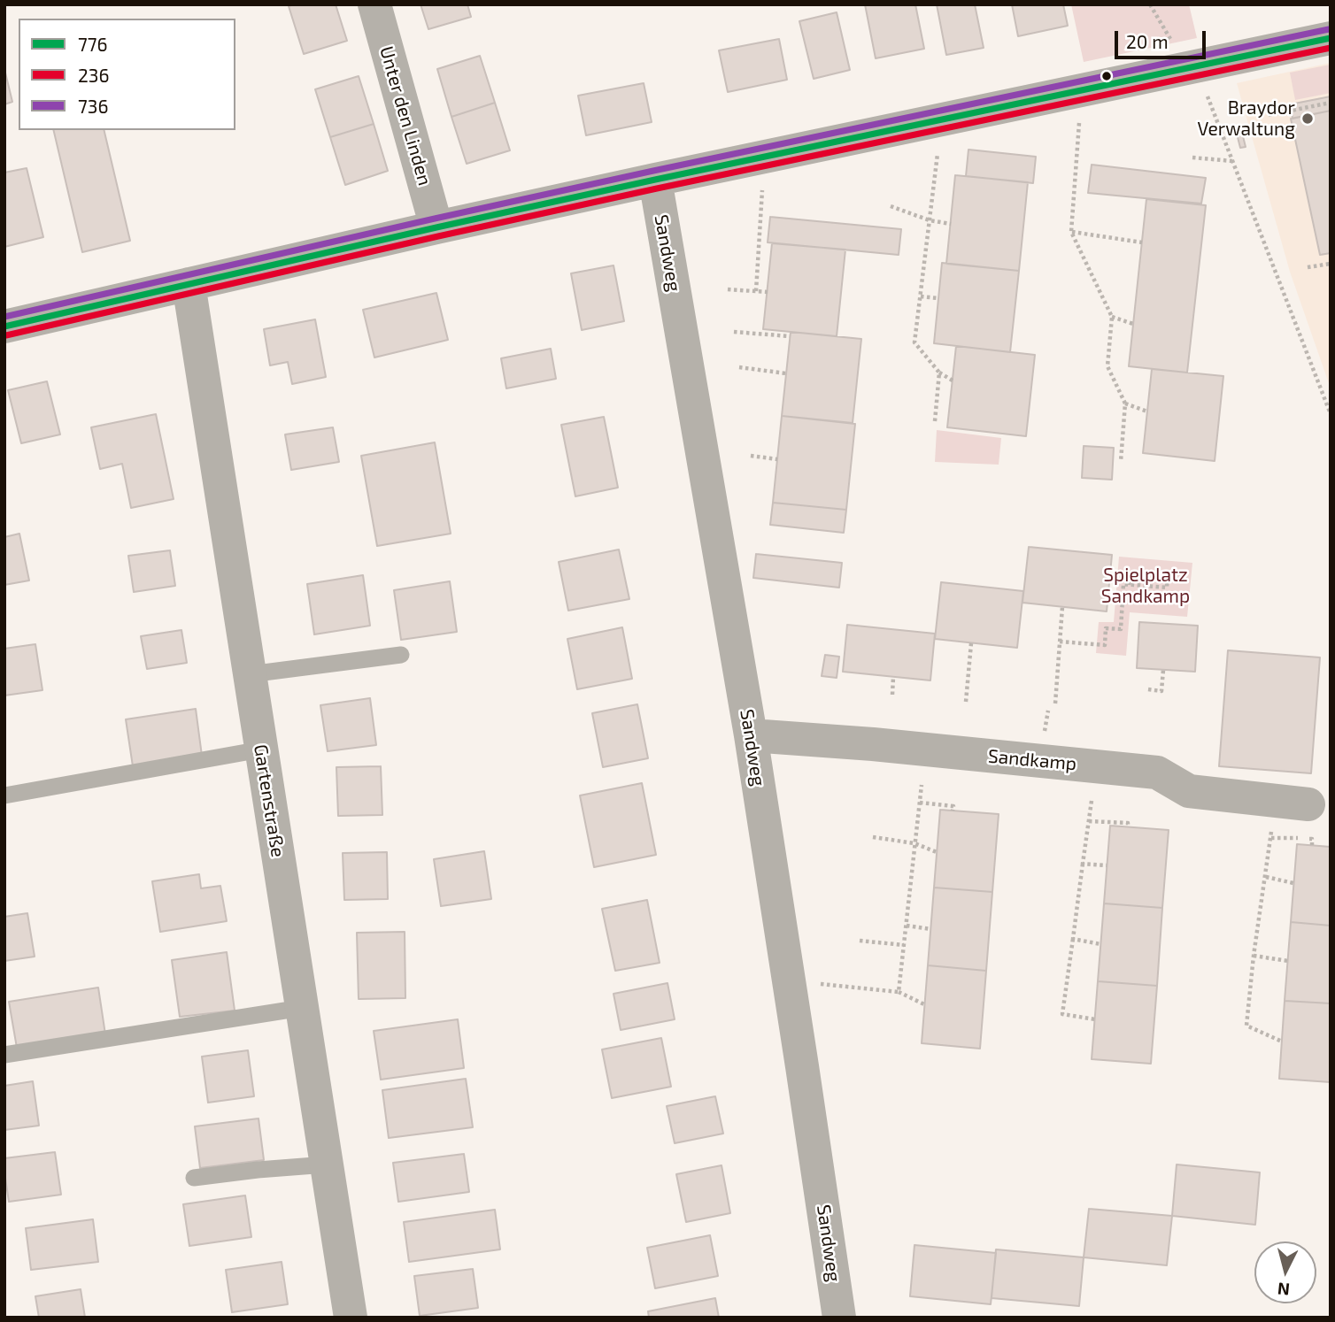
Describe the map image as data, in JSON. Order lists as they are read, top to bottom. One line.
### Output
{"streets":{"street":["Unter den Linden","Sandweg","Sandkamp","Gartenstraße"]},"crossings":[["Sandweg","Sandkamp"]],"parks":["Spielplatz Sandkamp"],"places":["Braydor Verwaltung"],"lines":["transit line 736","transit line 776","transit line 236"],"legend":["776","236","736"],"scale_bar":"20 m","north":"bottom"}
